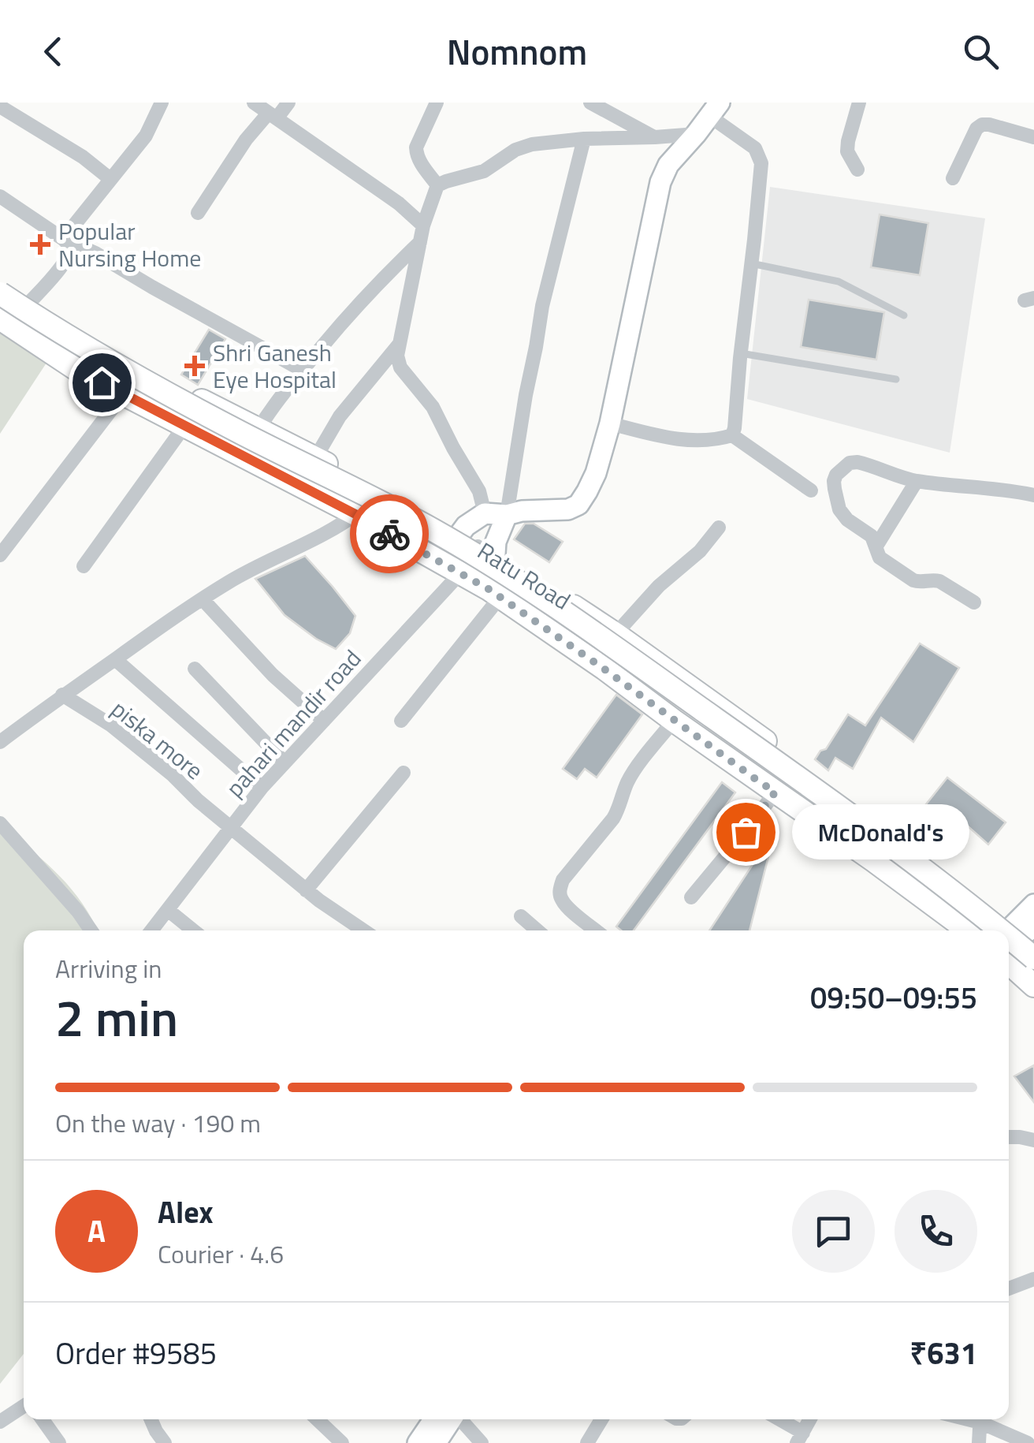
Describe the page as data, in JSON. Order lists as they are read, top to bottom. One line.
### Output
{"streets":{"main road":["Ratu Road"],"street":["pahari mandir road","piska more"]},"crossings":[["Ratu Road","pahari mandir road"],["pahari mandir road","piska more"]],"places":{"health":["Popular Nursing Home","Shri Ganesh Eye Hospital"],"other":["McDonald's"]},"page":{"header":"Nomnom","bubble":"McDonald's","heading":["2 min","Arriving in","09:50–09:55"],"panel":["Alex","Courier · 4.6","Order #9585","₹631"],"bar":"On the way · 190 m","round":"A"}}
